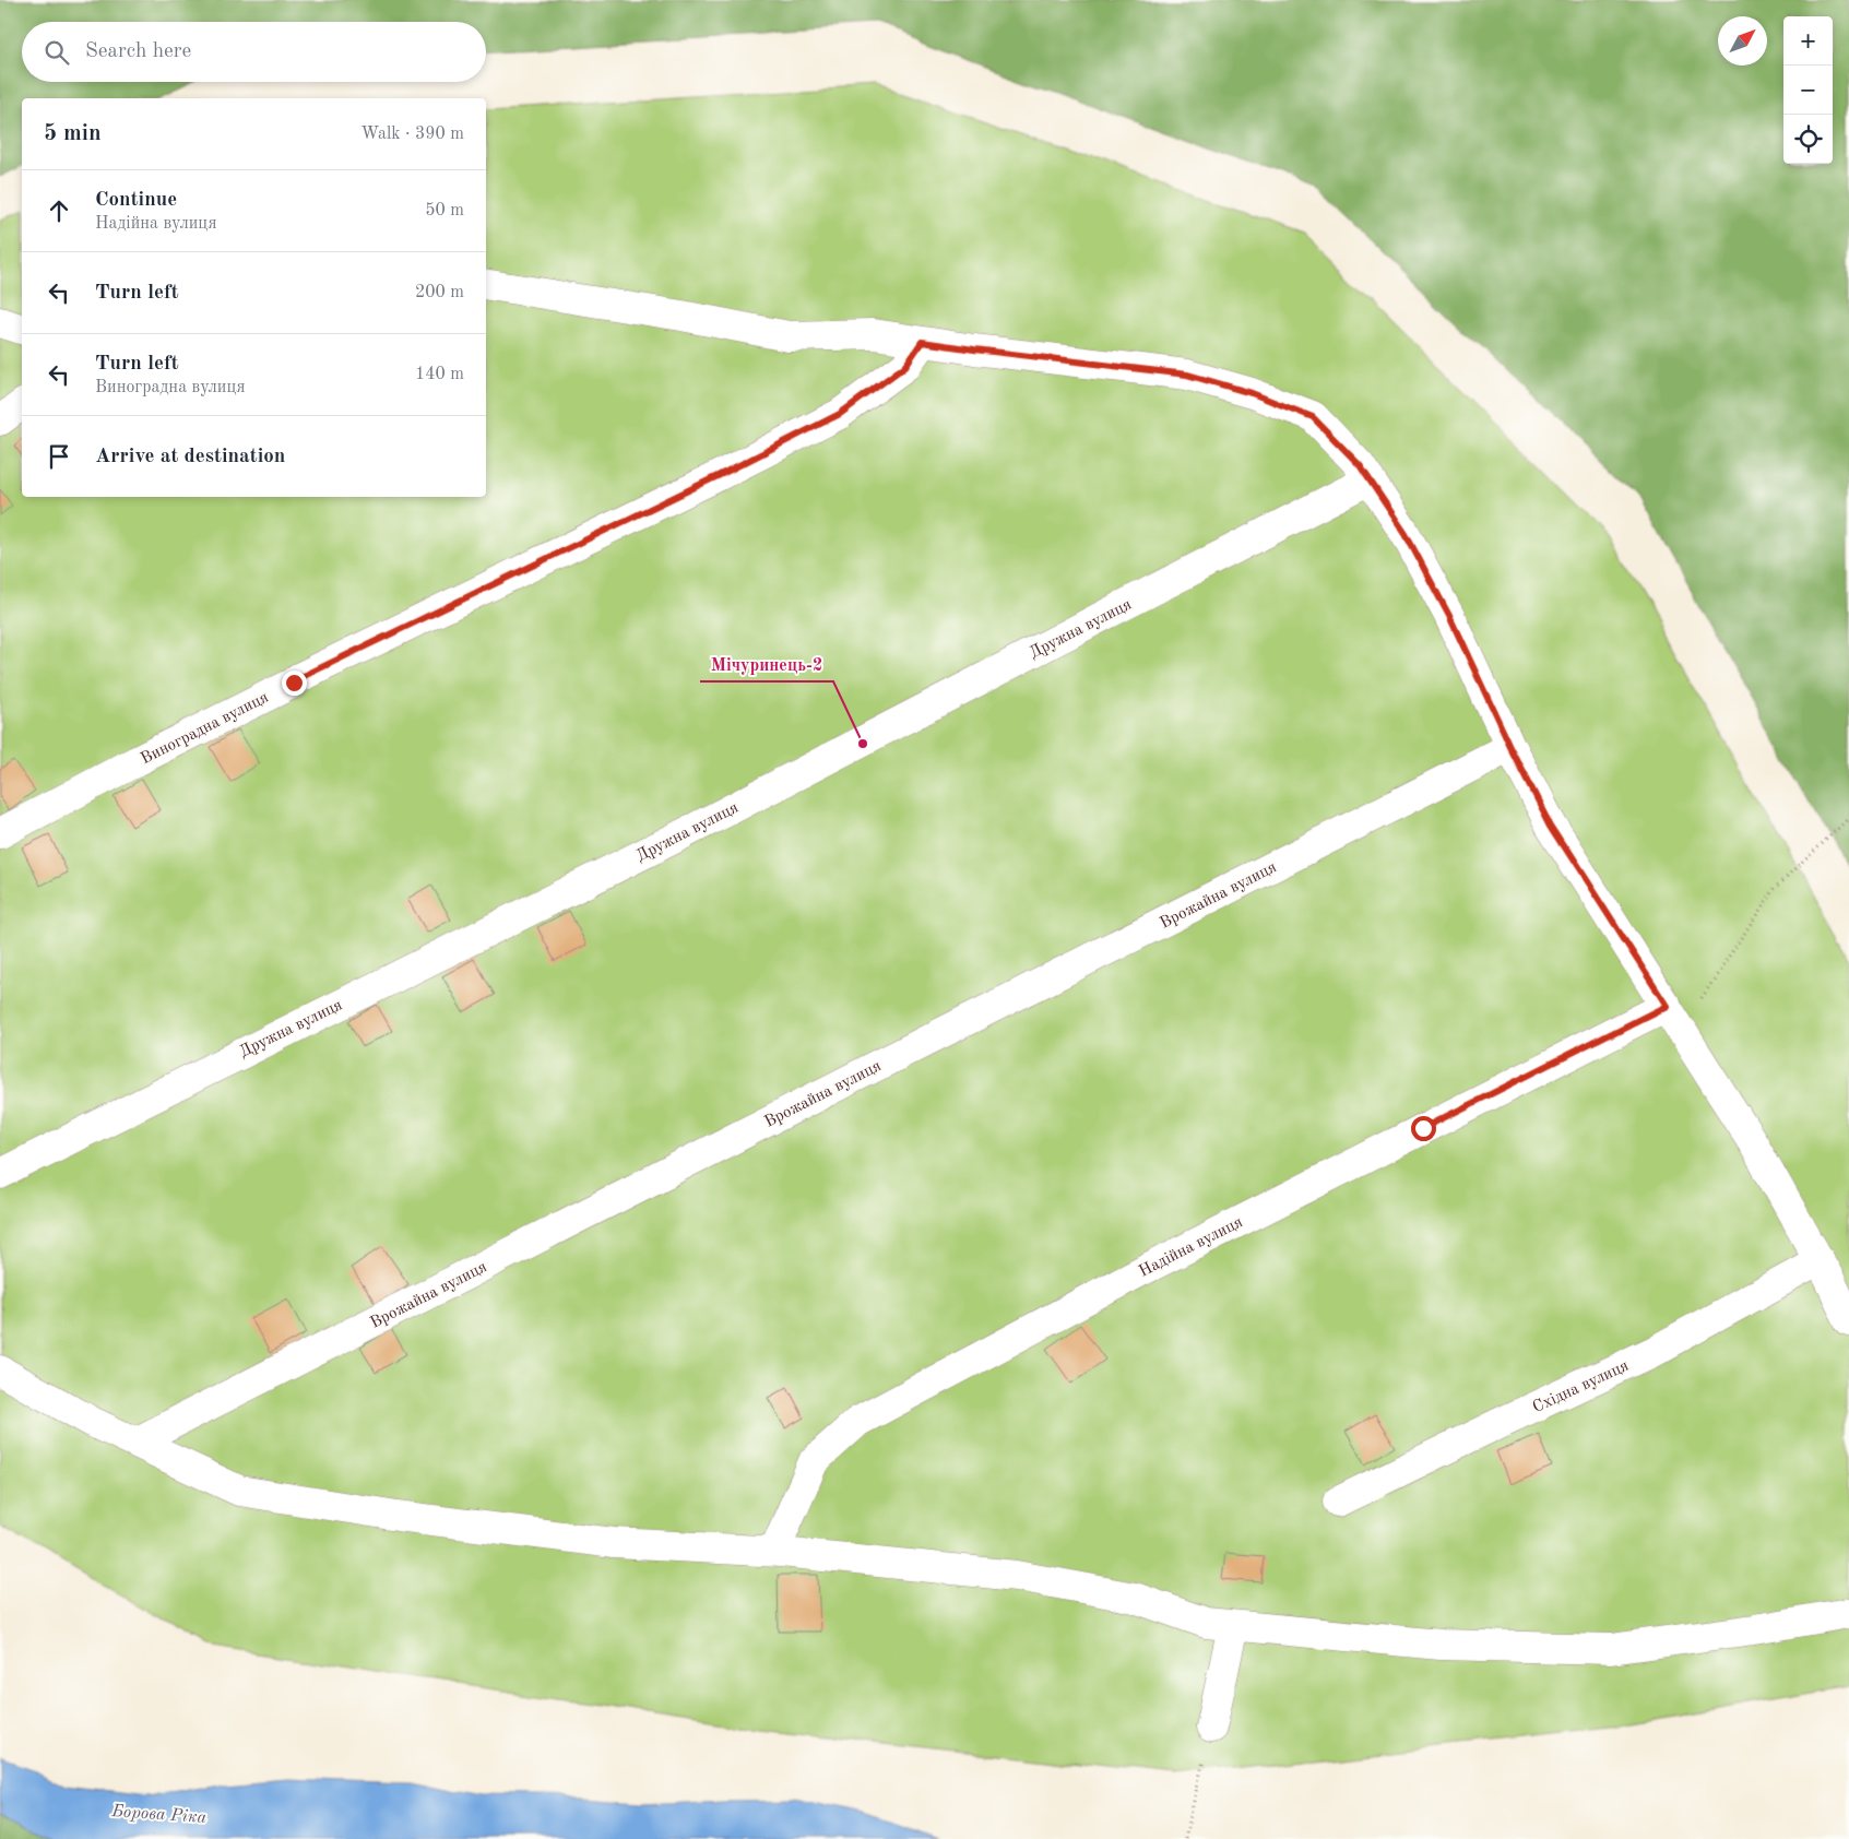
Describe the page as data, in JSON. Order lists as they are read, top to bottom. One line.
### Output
{"streets":{"lane":["Дружна вулиця","Виноградна вулиця","Врожайна вулиця","Надійна вулиця","Східна вулиця"]},"water":["Борова Ріка"],"places":["Мічуринець-2"],"north":"top right","page":{"map_buttons":["+","−"],"search":"Search here","heading":["5 min","Walk · 390 m"],"list":[["Continue","Надійна вулиця","50 m"],["Turn left","200 m"],["Turn left","Виноградна вулиця","140 m"],"Arrive at destination"]}}
